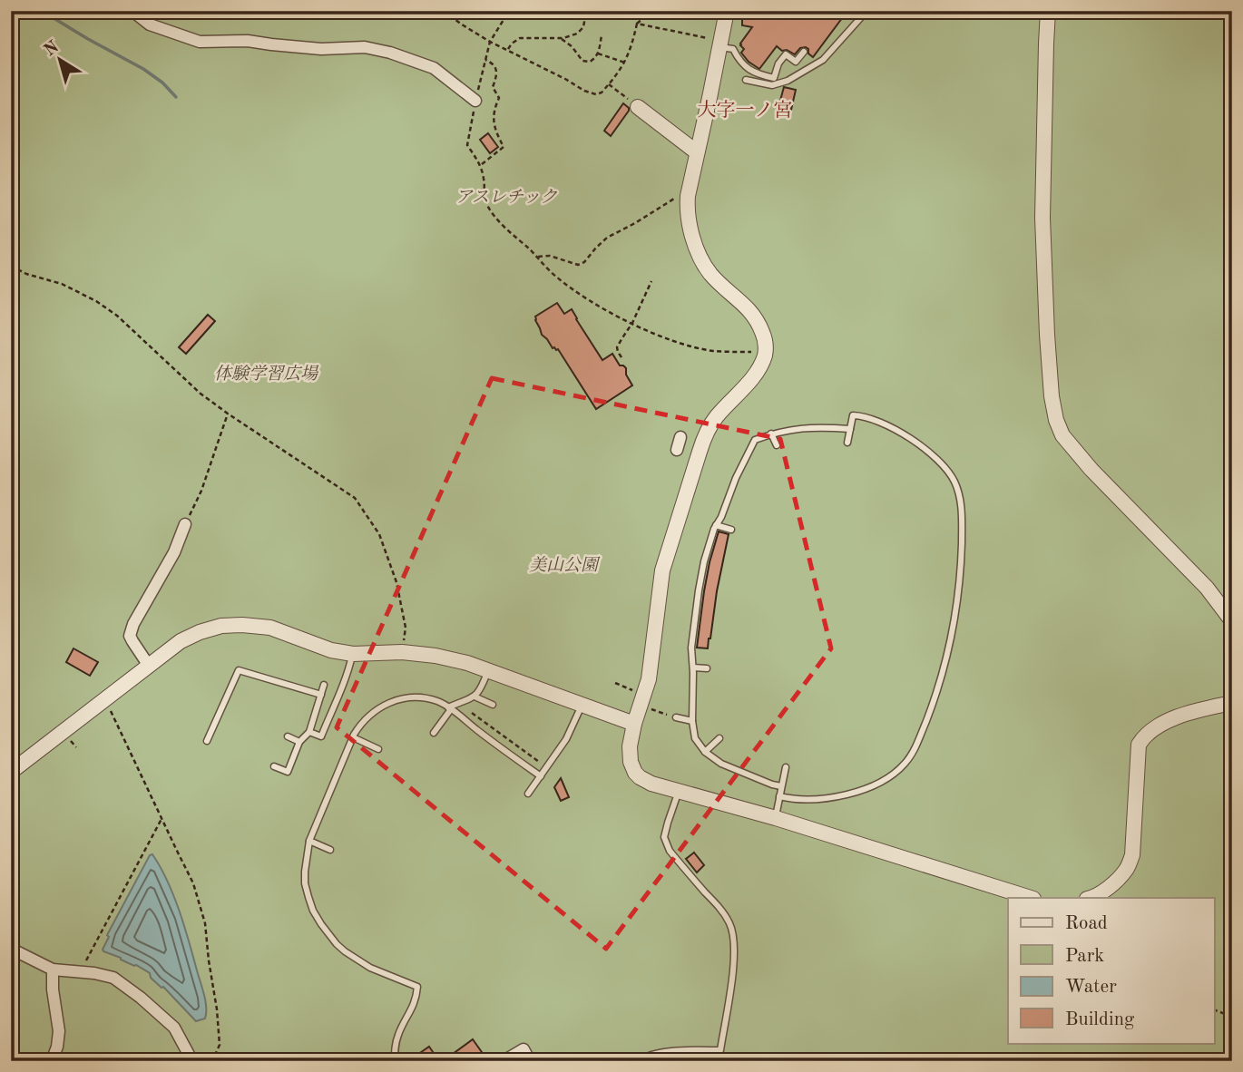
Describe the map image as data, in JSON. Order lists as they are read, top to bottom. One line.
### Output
{"districts":["大字一ノ宮"],"parks":["アスレチック","体験学習広場","美山公園"],"legend":["Road","Park","Water","Building"],"north":"top left"}
